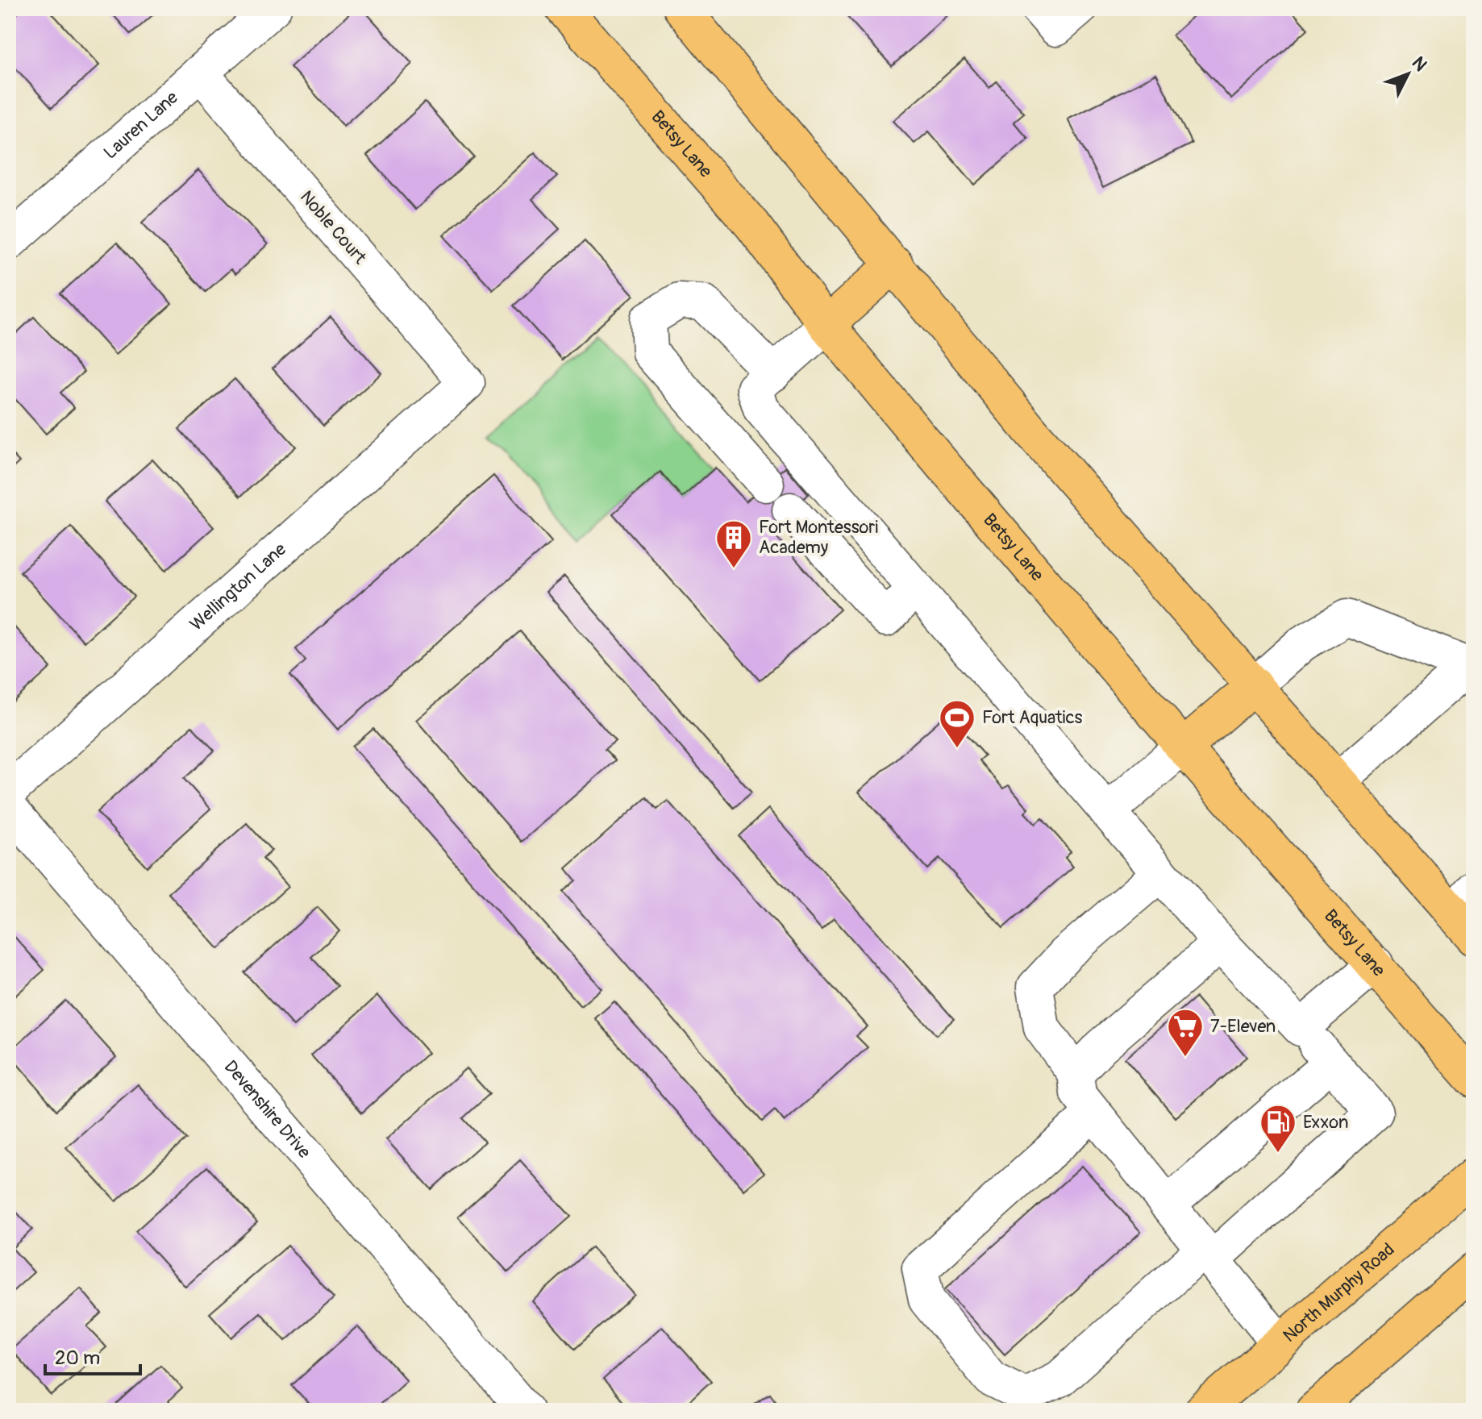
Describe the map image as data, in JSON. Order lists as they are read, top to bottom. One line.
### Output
{"streets":{"main road":["Betsy Lane","North Murphy Road"],"street":["Lauren Lane","Noble Court","Wellington Lane","Devenshire Drive"]},"crossings":[["Lauren Lane","Noble Court"],["Noble Court","Wellington Lane"]],"places":{"building":["Fort Montessori Academy"],"sports":["Fort Aquatics"],"supermarket":["7-Eleven"],"fuel station":["Exxon"]},"scale_bar":"20 m","north":"top right"}
